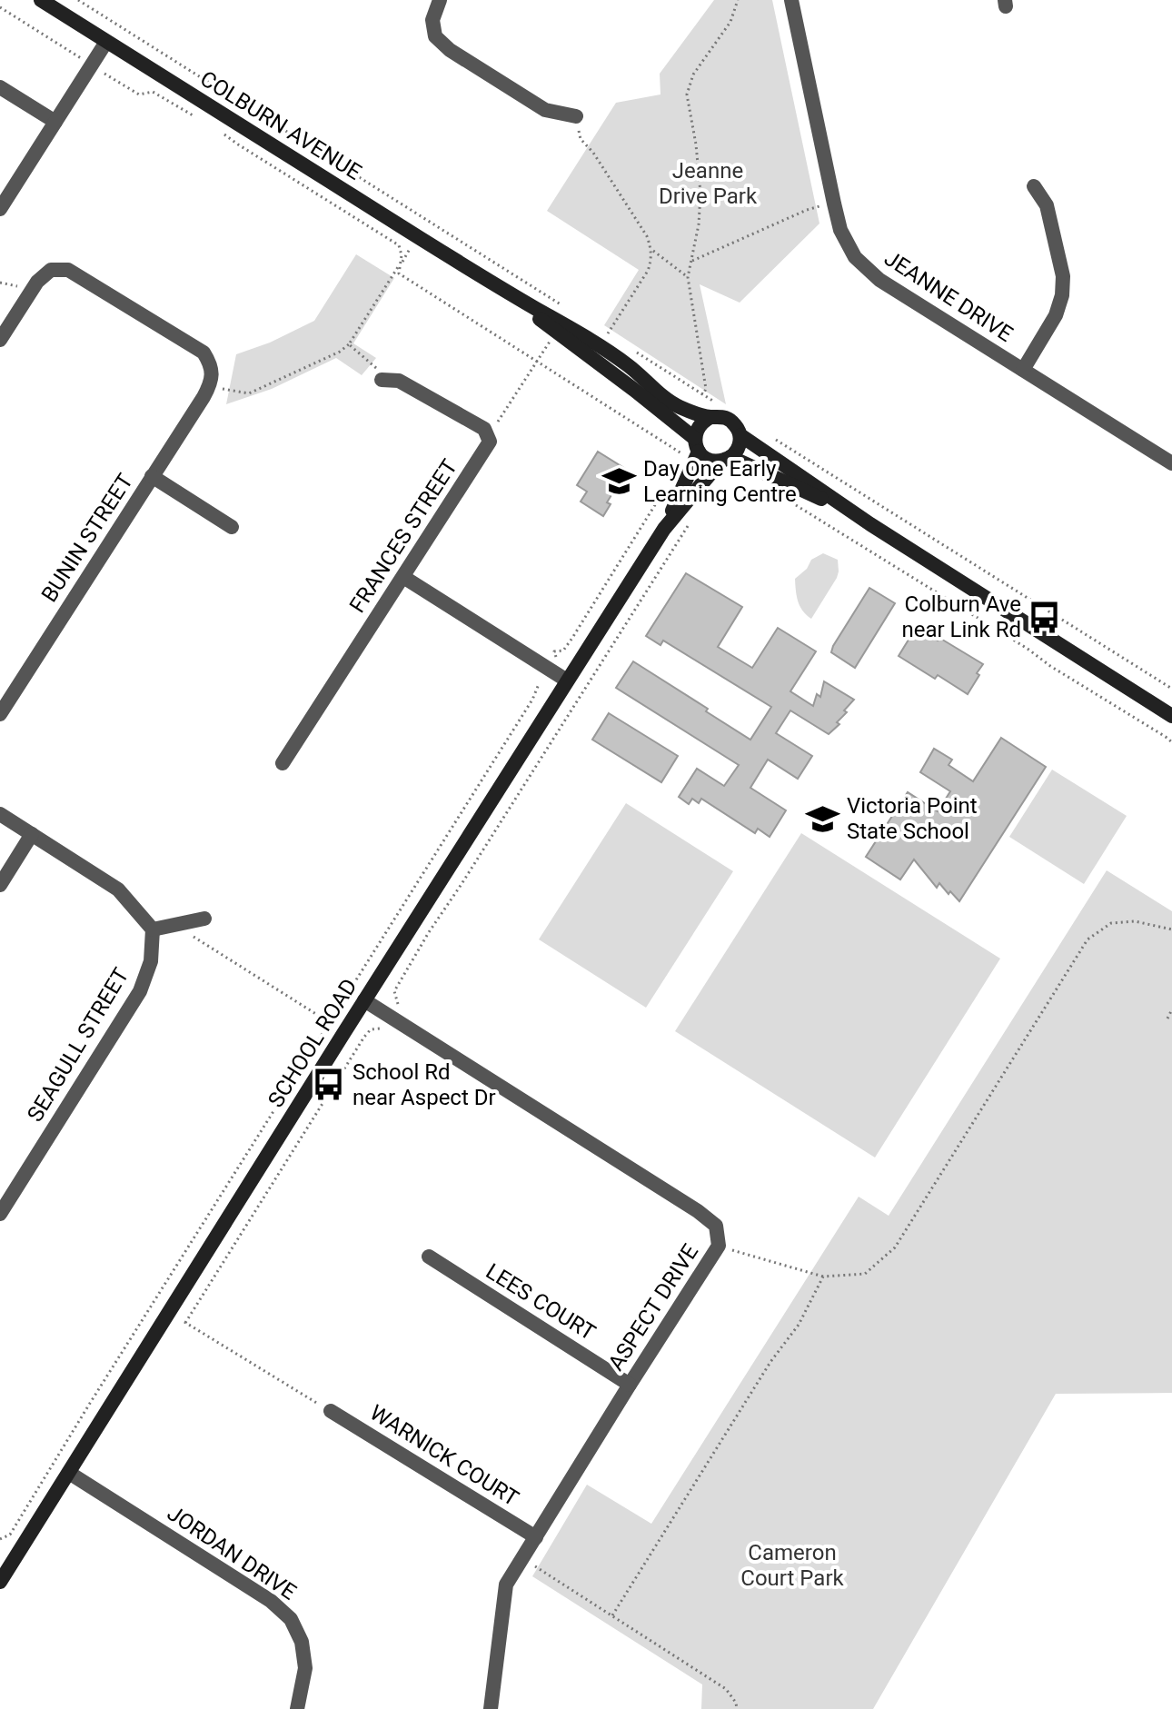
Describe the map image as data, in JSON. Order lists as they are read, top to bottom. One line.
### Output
{"streets":{"main road":["COLBURN AVENUE","SCHOOL ROAD"],"street":["JEANNE DRIVE","FRANCES STREET","BUNIN STREET","SEAGULL STREET","LEES COURT","ASPECT DRIVE","WARNICK COURT","JORDAN DRIVE"]},"crossings":[["COLBURN AVENUE","SCHOOL ROAD"],["SCHOOL ROAD","ASPECT DRIVE"],["SCHOOL ROAD","JORDAN DRIVE"],["LEES COURT","ASPECT DRIVE"],["ASPECT DRIVE","WARNICK COURT"]],"parks":["Jeanne Drive Park","Cameron Court Park"],"places":{"school or university":["Day One Early Learning Centre","Victoria Point State School"],"bus stop":["Colburn Ave near Link Rd","School Rd near Aspect Dr"]}}
